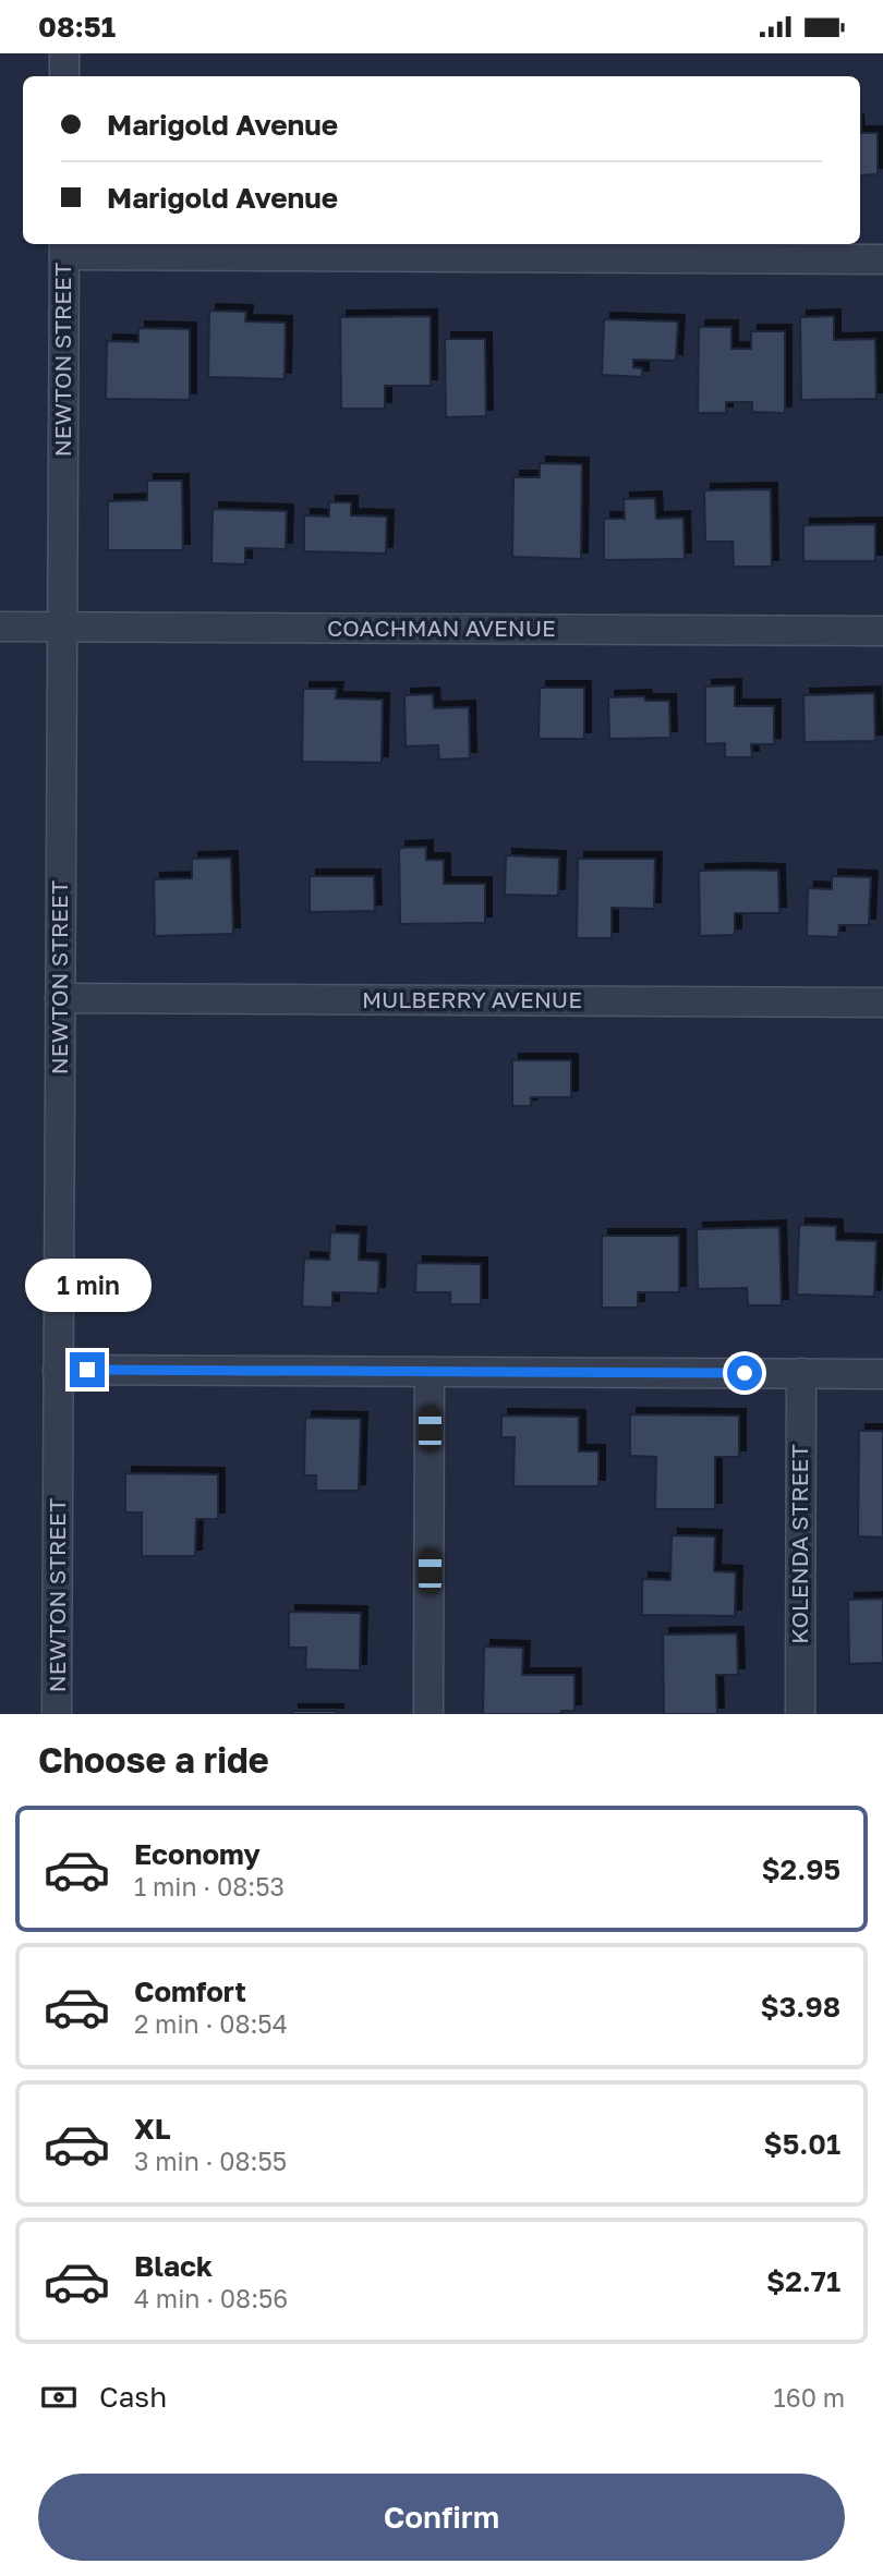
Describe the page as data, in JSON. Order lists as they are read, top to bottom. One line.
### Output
{"streets":{"street":["NEWTON STREET","COACHMAN AVENUE","MULBERRY AVENUE","KOLENDA STREET"]},"crossings":[["NEWTON STREET","COACHMAN AVENUE"],["NEWTON STREET","MULBERRY AVENUE"]],"page":{"status":"08:51","banner":["Marigold Avenue","Marigold Avenue"],"bubble":"1 min","heading":"Choose a ride","list":[{"name":"Economy","note":"1 min · 08:53","value":"$2.95"},{"name":"Comfort","note":"2 min · 08:54","value":"$3.98"},{"name":"XL","note":"3 min · 08:55","value":"$5.01"},{"name":"Black","note":"4 min · 08:56","value":"$2.71"}],"pay":["Cash","160 m"],"buttons":"Confirm"}}
